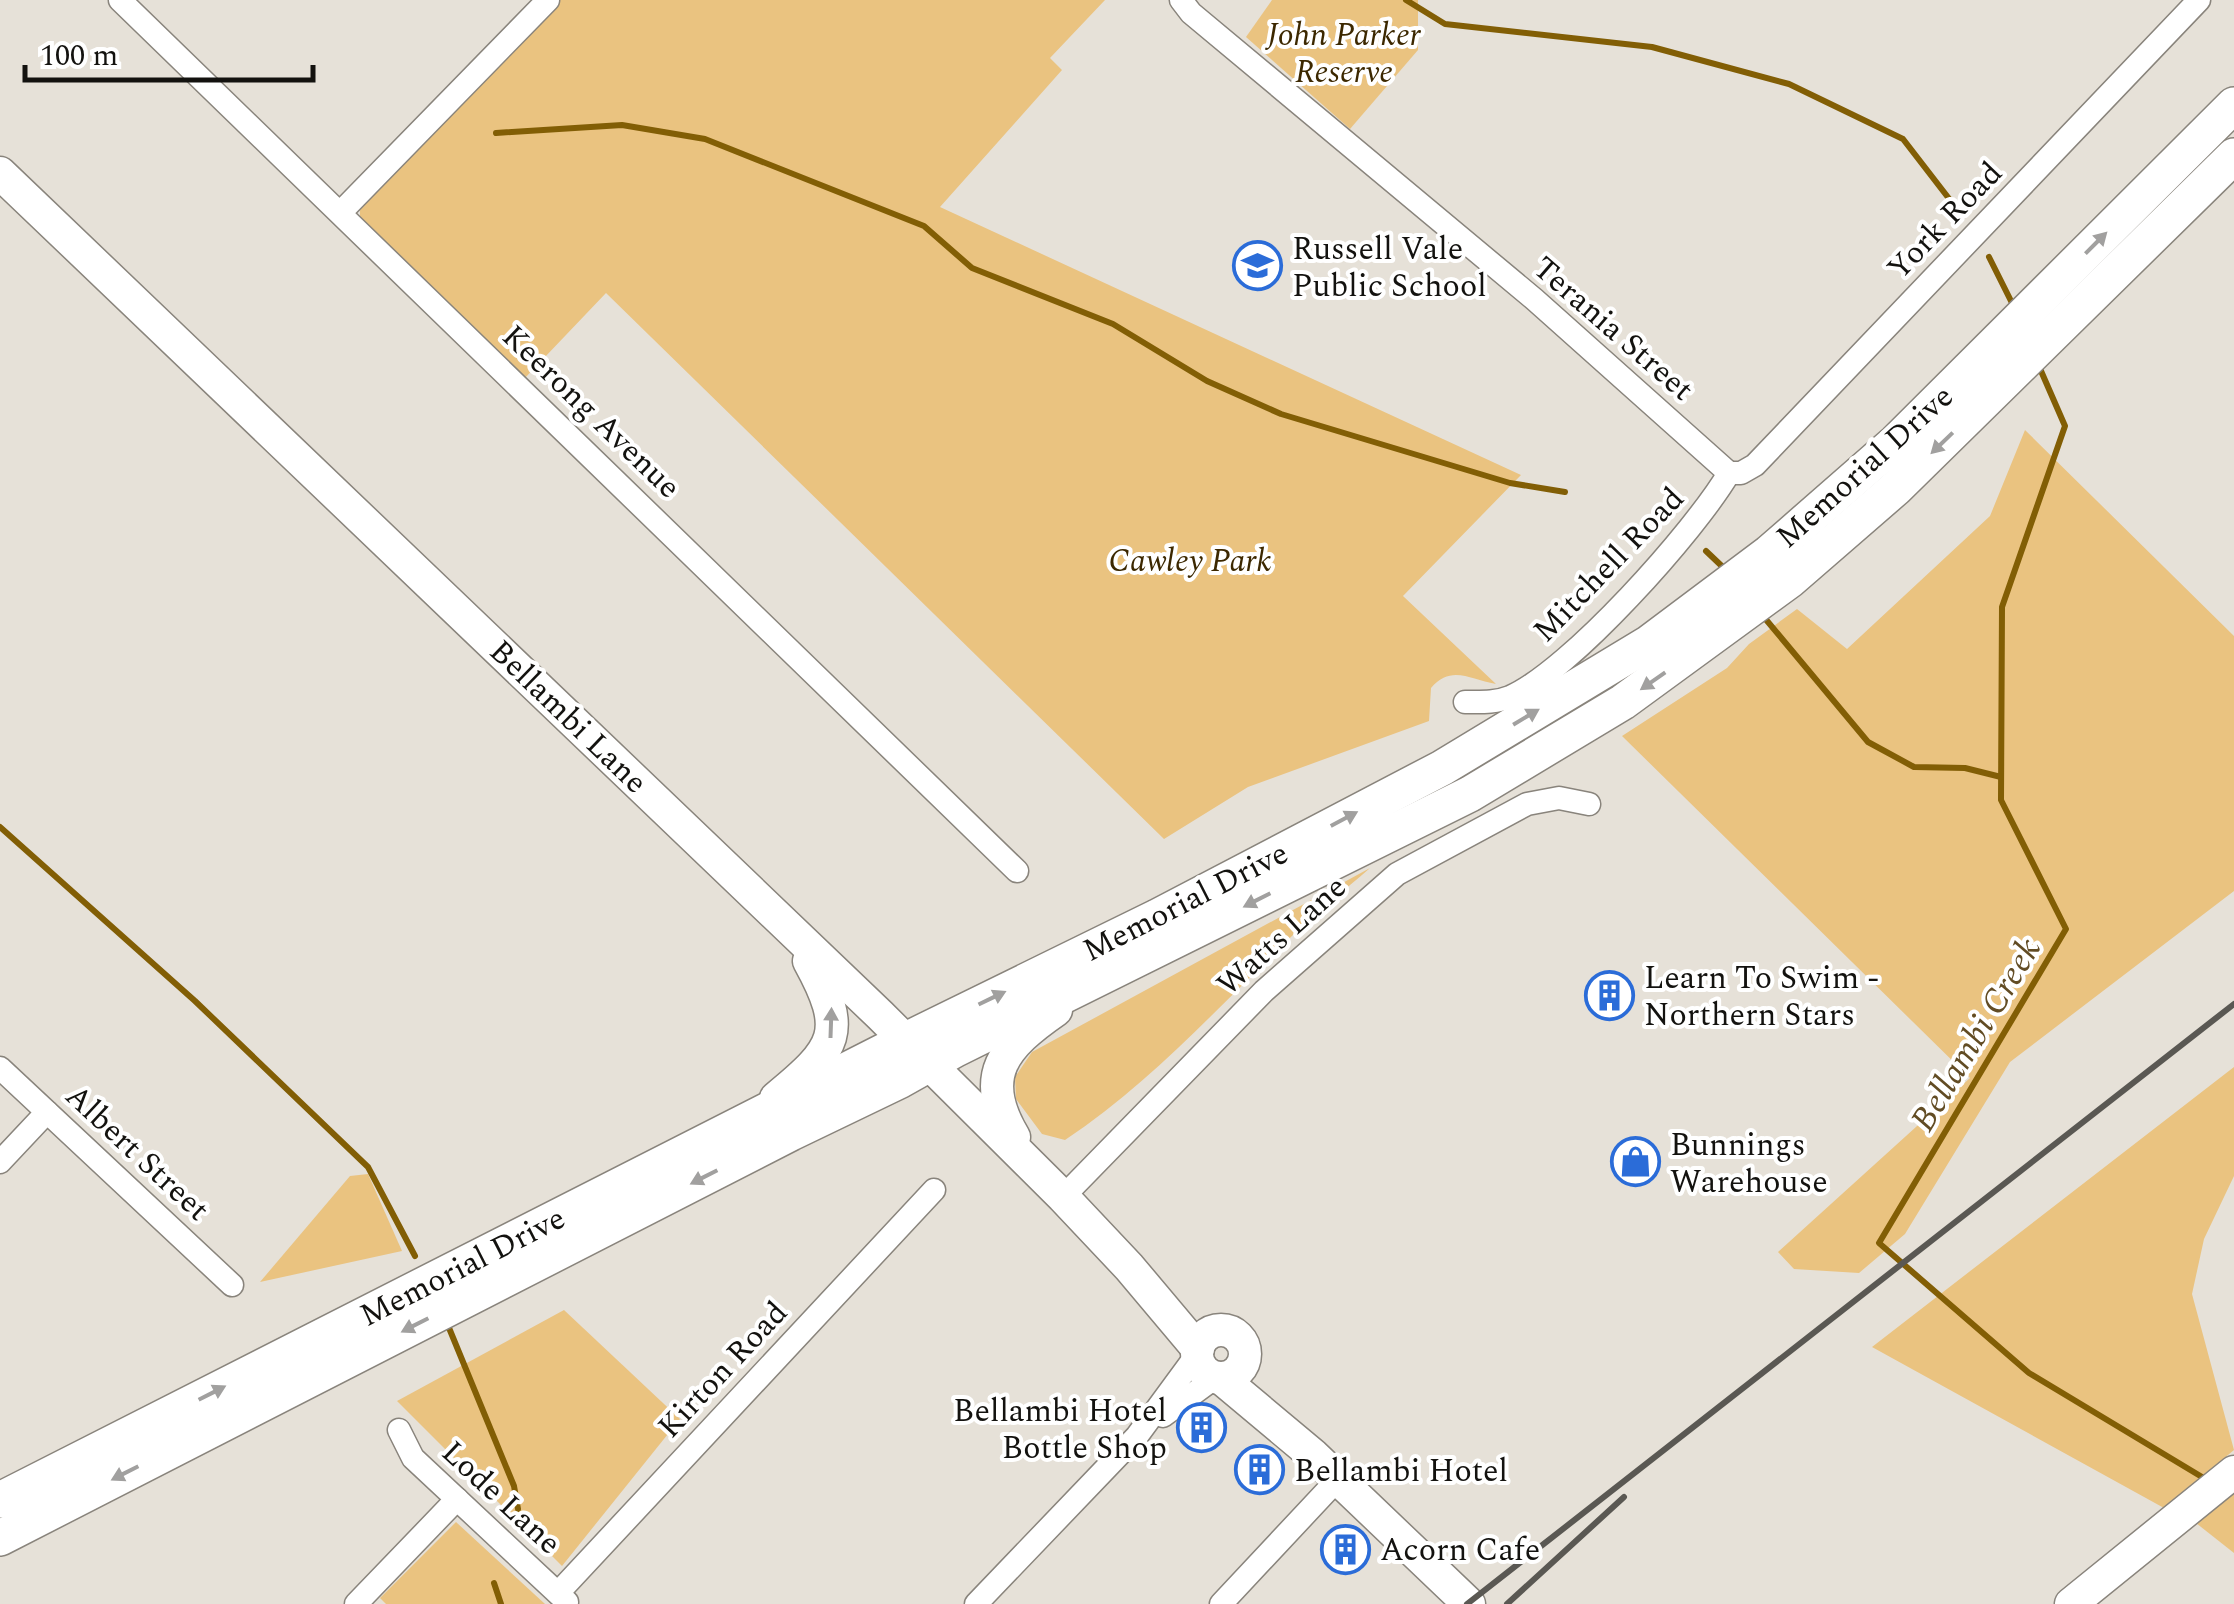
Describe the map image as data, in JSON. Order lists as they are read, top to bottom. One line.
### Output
{"streets":{"main road":["Memorial Drive","Bellambi Lane"],"street":["York Road","Terania Street","Keerong Avenue","Mitchell Road","Watts Lane","Albert Street","Kirton Road","Lode Lane"]},"crossings":[["York Road","Terania Street"],["York Road","Mitchell Road"],["Terania Street","Mitchell Road"],["Memorial Drive","Bellambi Lane"],["Bellambi Lane","Watts Lane"],["Kirton Road","Lode Lane"]],"water":["Bellambi Creek"],"parks":["John Parker Reserve","Cawley Park"],"places":{"school or university":["Russell Vale Public School"],"building":["Learn To Swim - Northern Stars","Bellambi Hotel Bottle Shop","Bellambi Hotel","Acorn Cafe"],"shop":["Bunnings Warehouse"]},"scale_bar":"100 m"}
